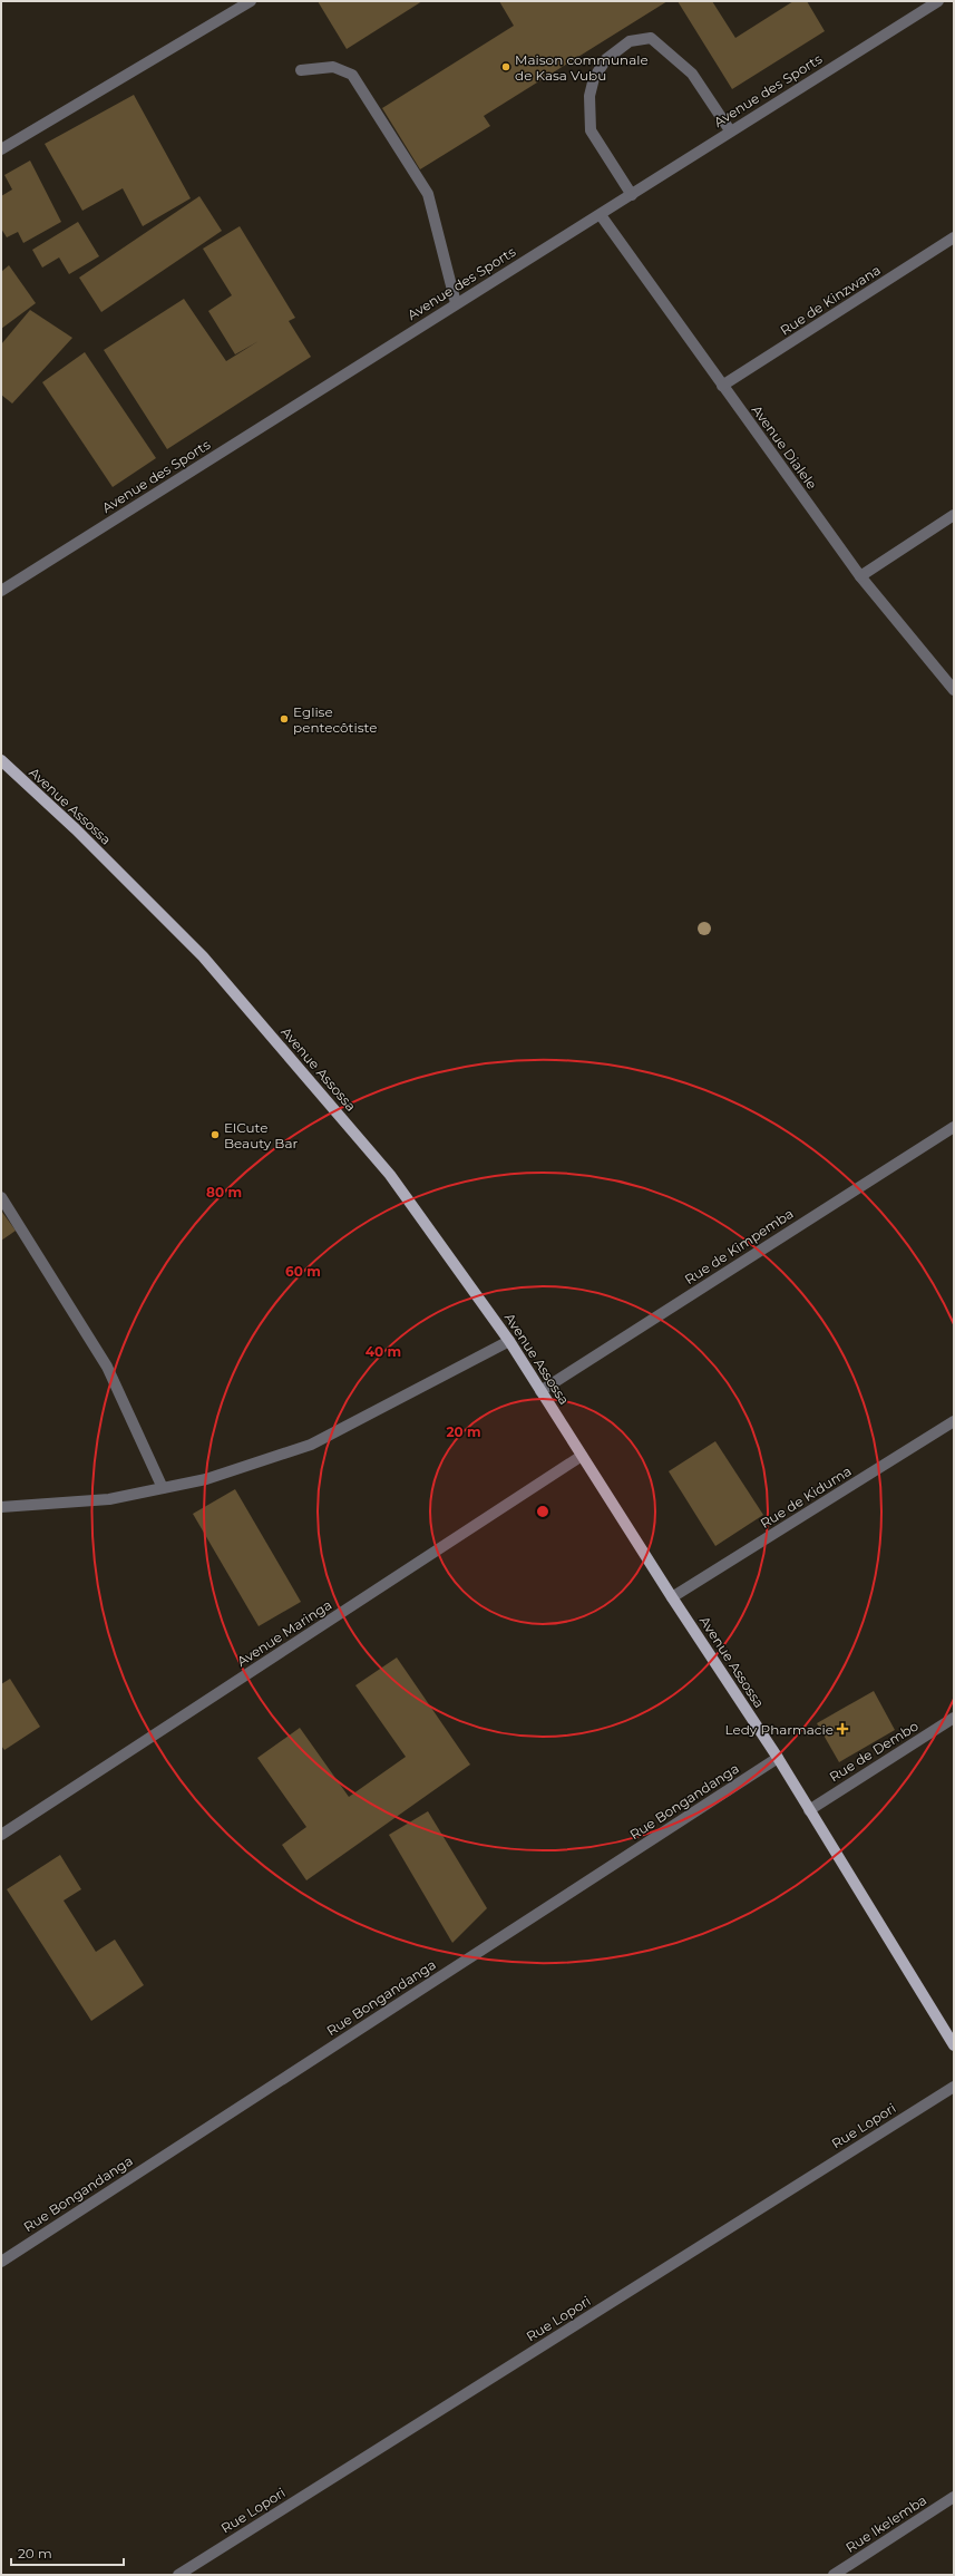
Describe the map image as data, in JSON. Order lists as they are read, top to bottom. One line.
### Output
{"streets":{"main road":["Avenue Assossa"],"street":["Avenue des Sports","Rue de Kinzwana","Avenue Dialele","Rue de Kimpemba","Rue de Kiduma","Avenue Maringa","Rue de Dembo","Rue Bongandanga","Rue Lopori","Rue Ikelemba"]},"crossings":[["Avenue des Sports","Avenue Dialele"],["Rue de Kinzwana","Avenue Dialele"],["Avenue Assossa","Rue de Kimpemba"],["Avenue Assossa","Rue de Kiduma"],["Avenue Assossa","Avenue Maringa"],["Avenue Assossa","Rue de Dembo"],["Avenue Assossa","Rue Bongandanga"]],"places":{"other":["Maison communale de Kasa Vubu","Eglise pentecôtiste","ElCute Beauty Bar"],"health":["Ledy Pharmacie"]},"scale_bar":"20 m","rings":["80 m","60 m","40 m","20 m"]}
